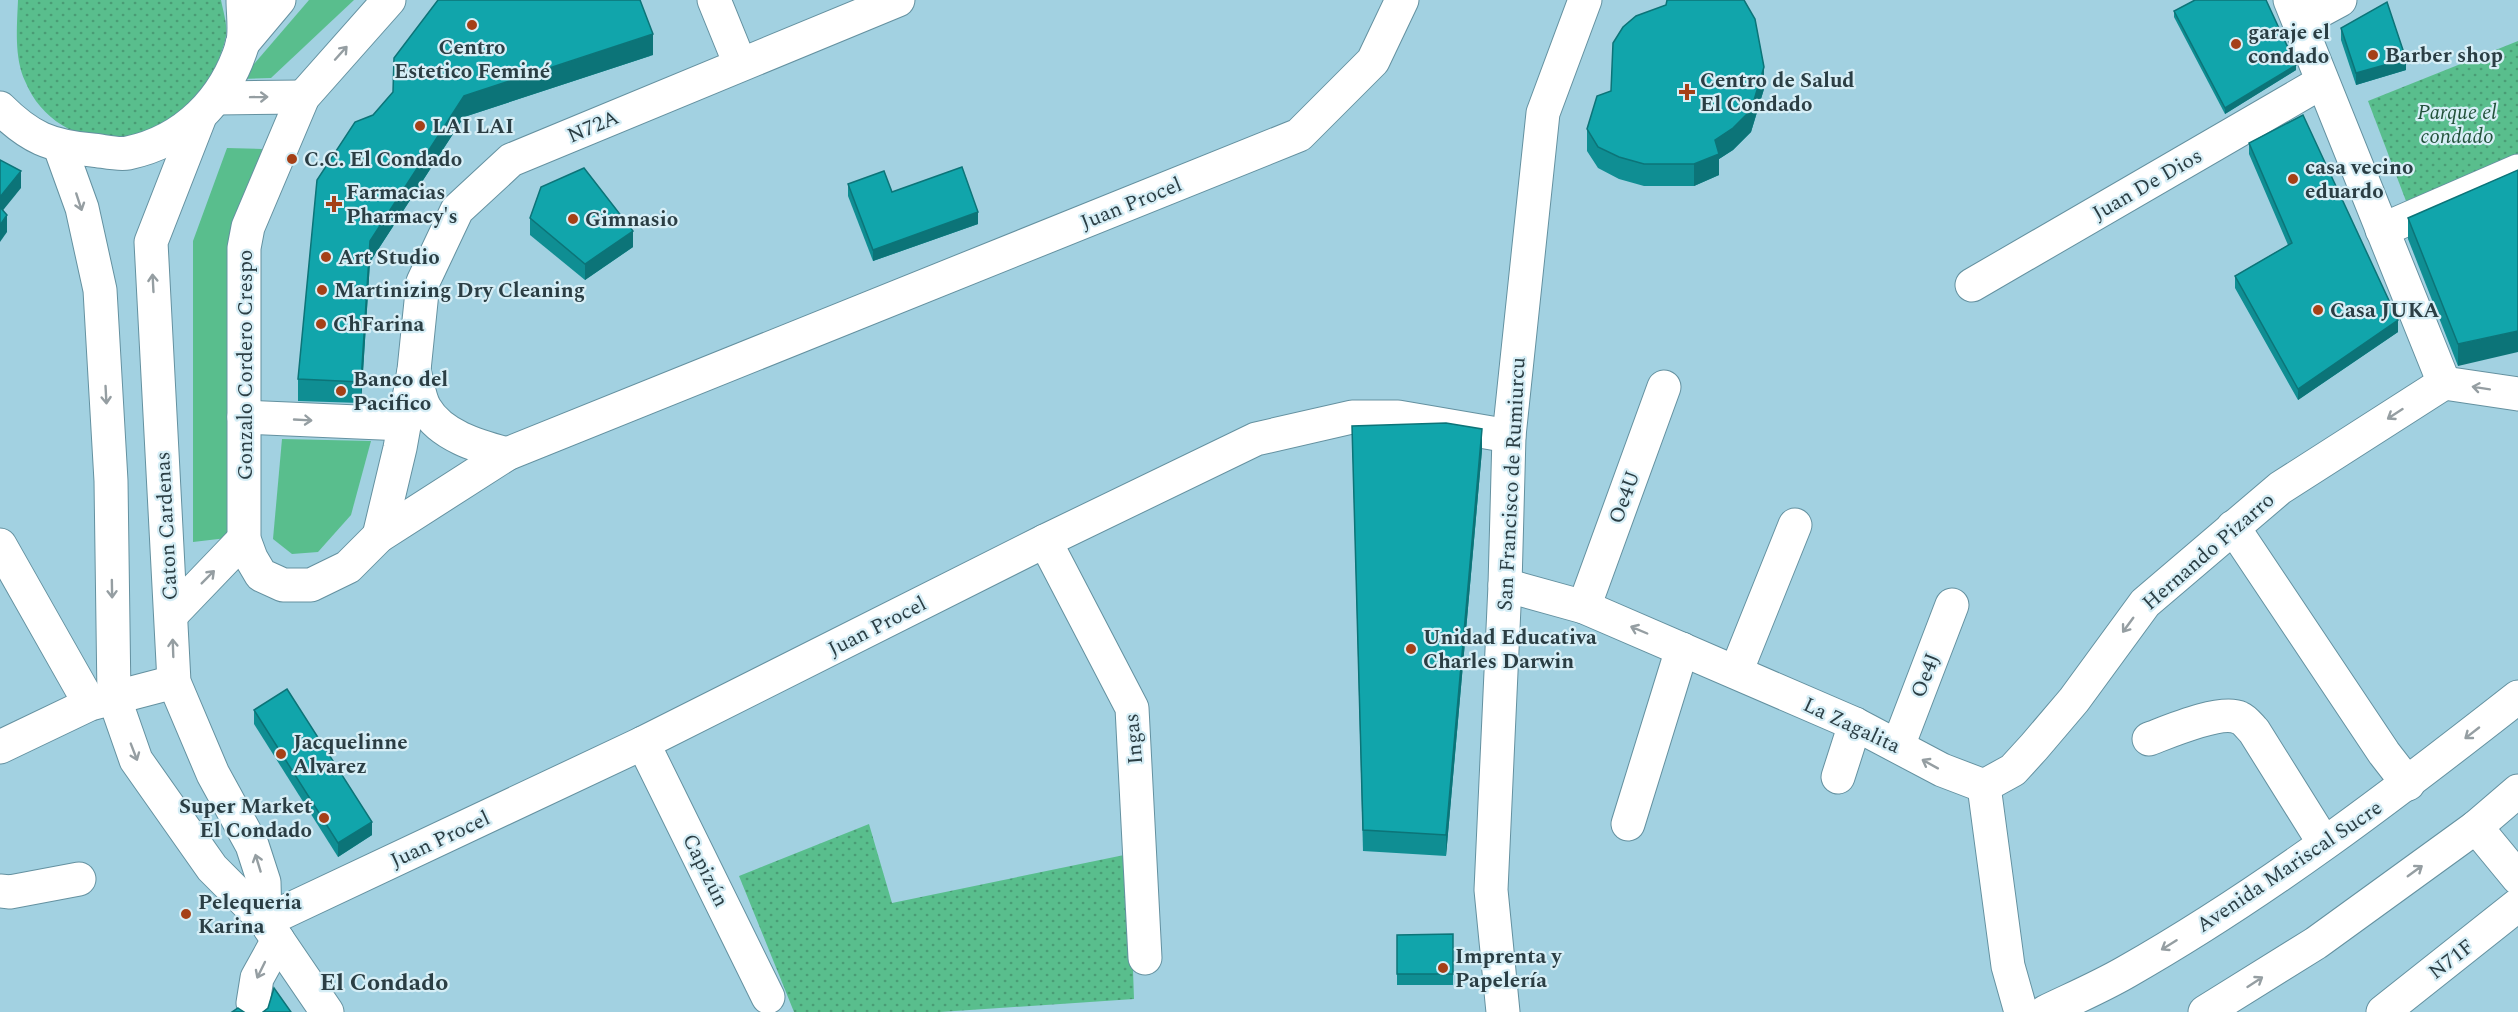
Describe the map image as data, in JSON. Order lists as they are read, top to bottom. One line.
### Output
{"streets":{"street":["N72A","Juan De Dios","Juan Procel","Gonzalo Cordero Crespo","San Francisco de Rumiurcu","Oe4U","Caton Cardenas","Hernando Pizarro","Oe4J","La Zagalita","Ingas","Avenida Mariscal Sucre","Capizún","N71F"]},"crossings":[["N72A","Juan Procel"],["Juan Procel","Gonzalo Cordero Crespo"],["Juan Procel","San Francisco de Rumiurcu"],["Juan Procel","Caton Cardenas"],["Juan Procel","Ingas"],["Juan Procel","Capizún"],["San Francisco de Rumiurcu","La Zagalita"],["Oe4U","La Zagalita"],["Hernando Pizarro","La Zagalita"],["Oe4J","La Zagalita"]],"one_way":["Hernando Pizarro","La Zagalita"],"districts":["El Condado"],"parks":["Parque el condado"],"places":{"other":["Centro Estetico Feminé","garaje el condado","Barber shop","LAI LAI","C.C. El Condado","casa vecino eduardo","Gimnasio","Art Studio","Martinizing Dry Cleaning","Casa JUKA","ChFarina","Banco del Pacifico","Unidad Educativa Charles Darwin","Jacquelinne Alvarez","Super Market El Condado","Pelequeria Karina","Imprenta y Papelería"],"health":["Centro de Salud El Condado","Farmacias Pharmacy's"]}}
